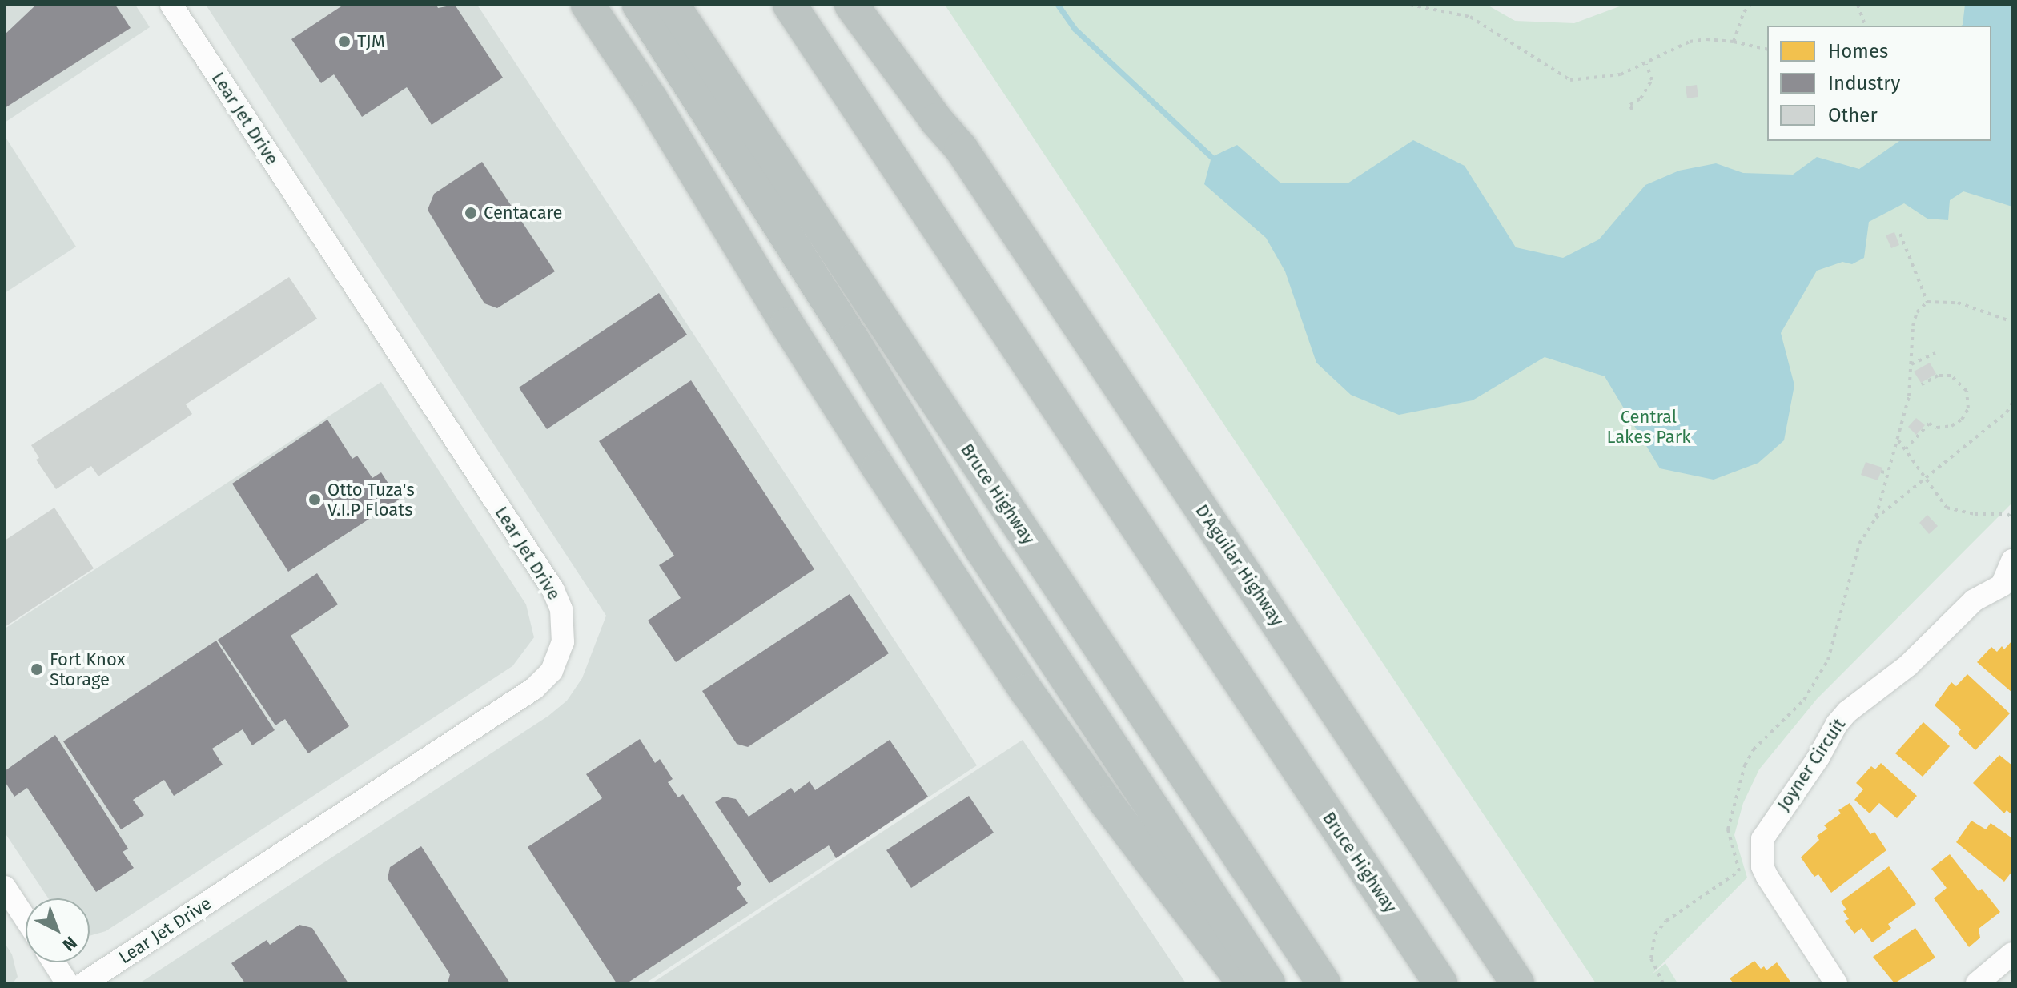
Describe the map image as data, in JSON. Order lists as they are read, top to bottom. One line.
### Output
{"streets":{"highway":["Bruce Highway","D'Aguilar Highway"],"street":["Lear Jet Drive","Joyner Circuit"]},"parks":["Central Lakes Park"],"places":["TJM","Centacare","Otto Tuza's V.I.P Floats","Fort Knox Storage"],"legend":["Homes","Industry","Other"],"north":"bottom right"}
